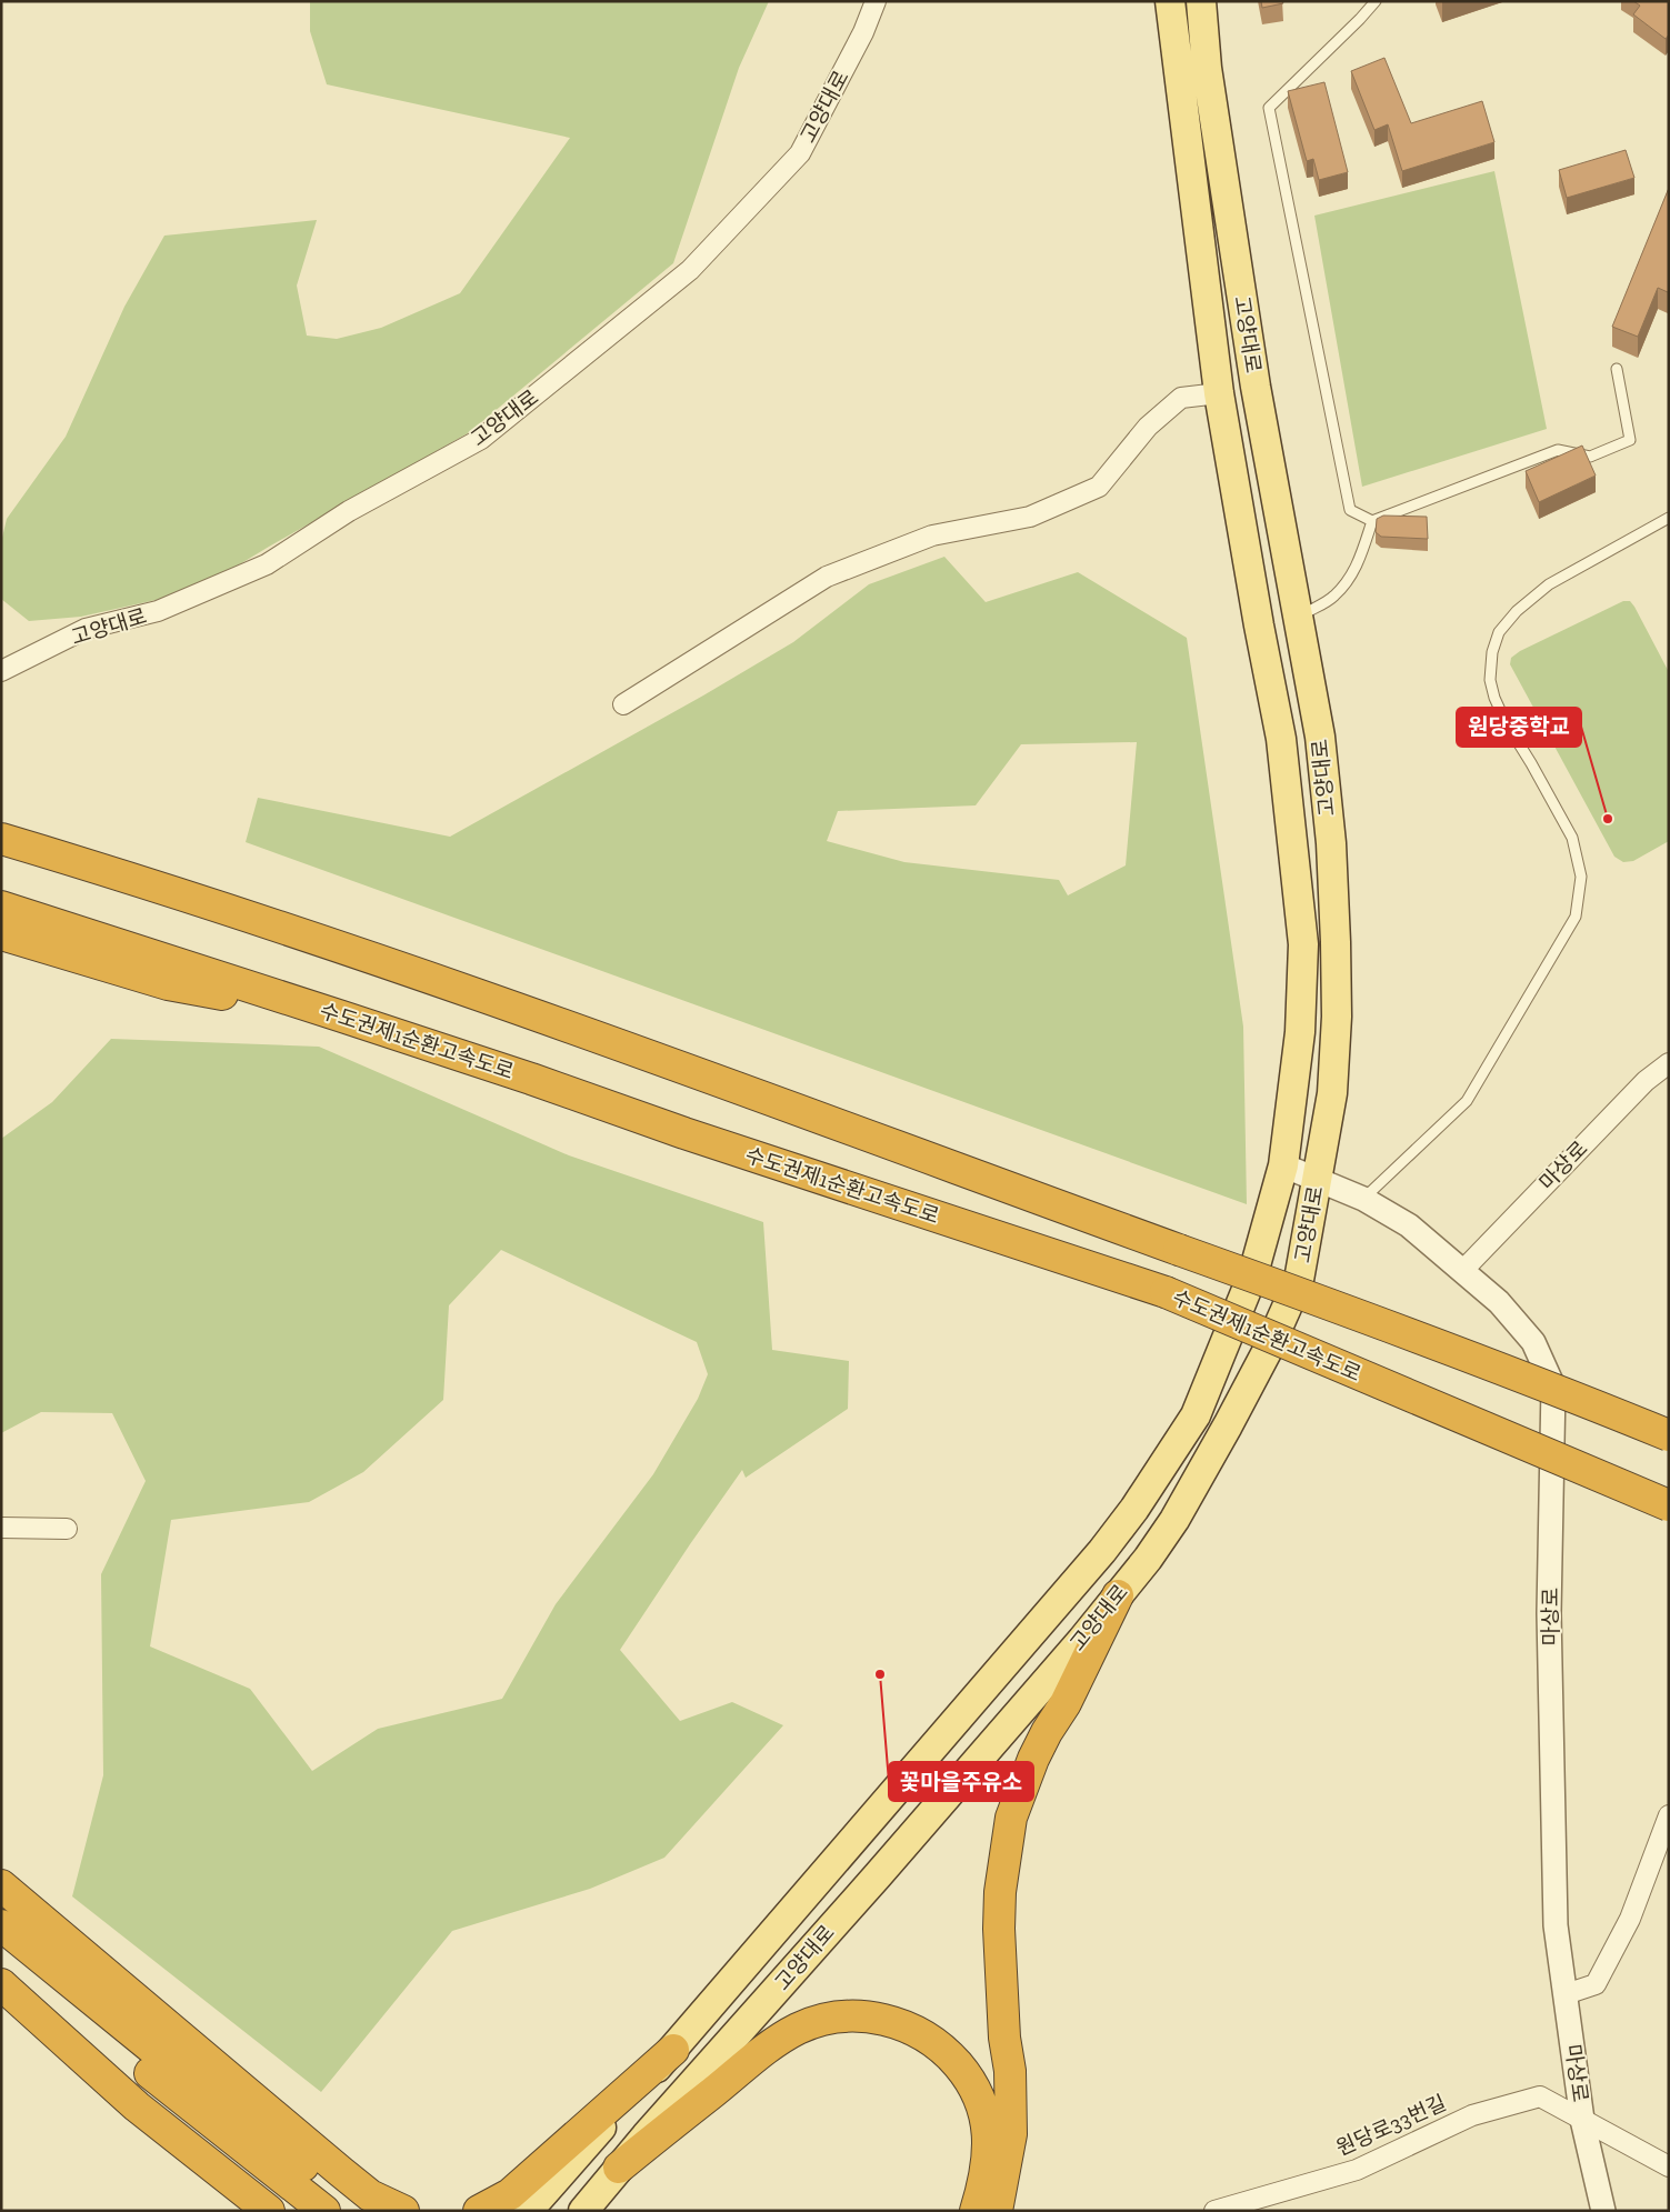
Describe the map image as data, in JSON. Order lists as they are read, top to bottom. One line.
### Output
{"streets":{"highway":["수도권제1순환고속도로"],"main road":["고양대로"],"street":["마상로","원당로33번길"]},"crossings":[["고양대로","마상로"],["마상로","원당로33번길"]],"places":["원당중학교","꽃마을주유소"]}
